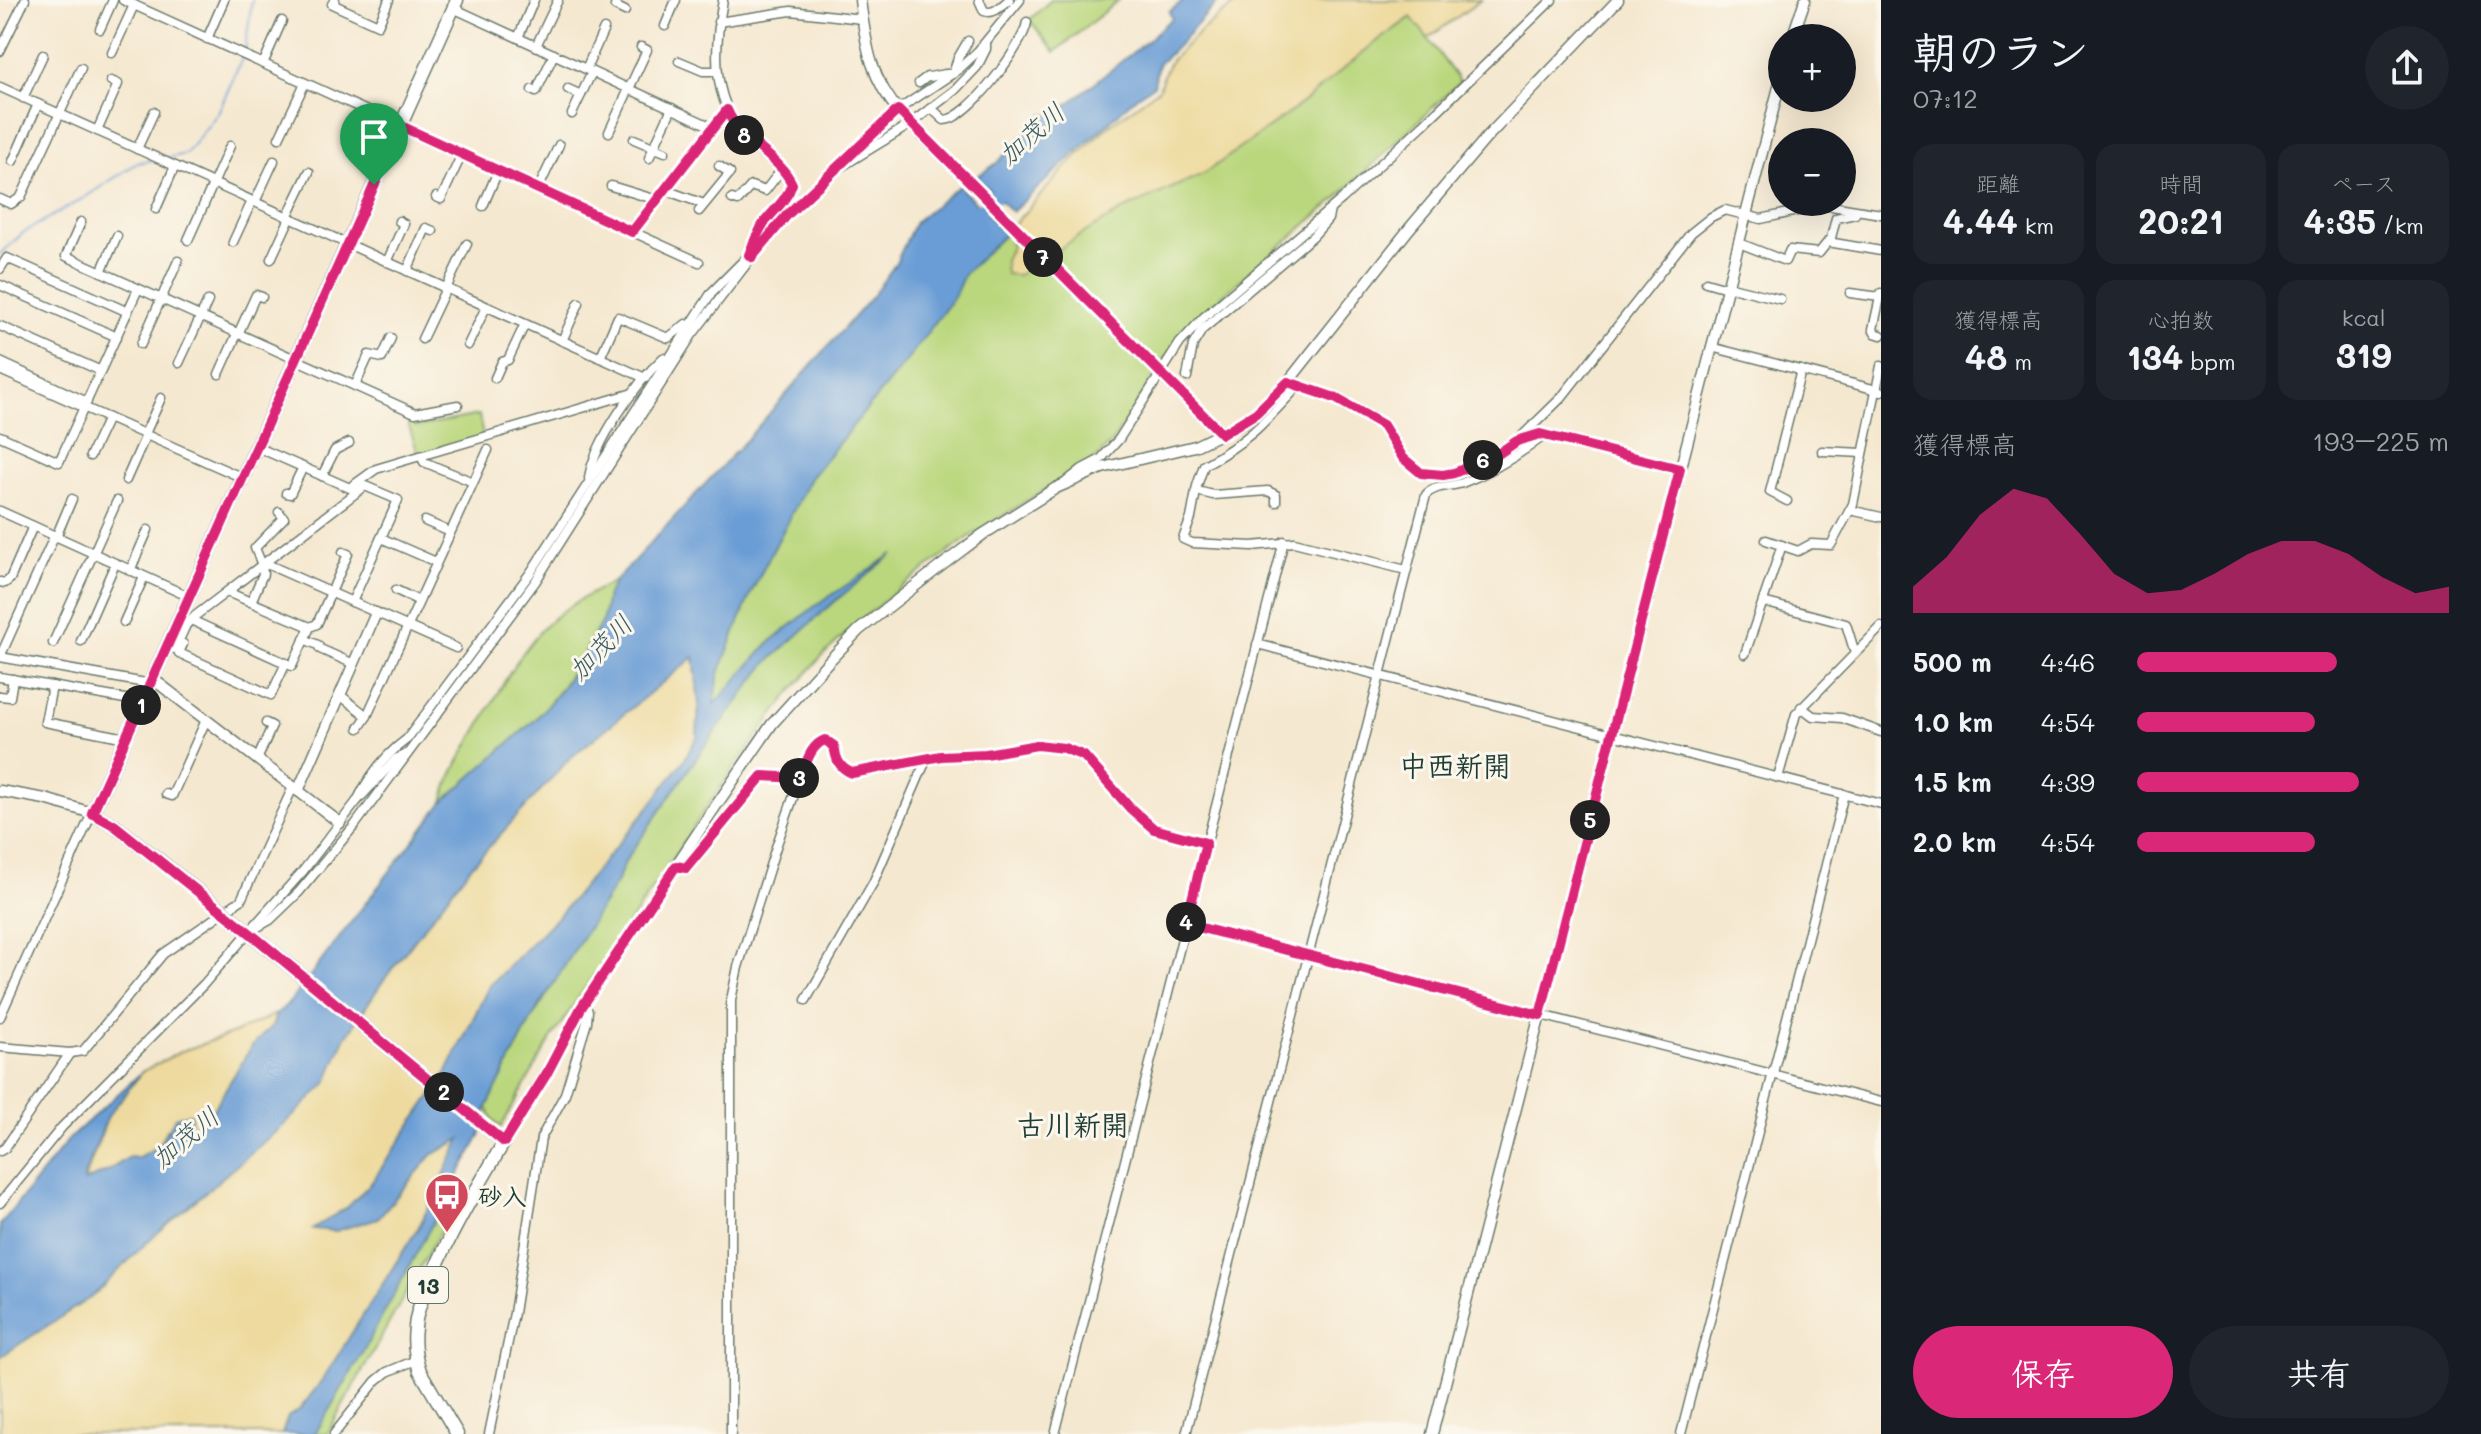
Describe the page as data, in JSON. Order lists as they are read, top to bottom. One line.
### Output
{"streets":{"main road":["13"]},"districts":["中西新開","古川新開"],"water":["加茂川"],"places":{"bus stop":["砂入"]},"page":{"heading":["朝のラン","07:12"],"map_buttons":["+","−"],"pins":["8","7","6","1","3","5","4","2"],"stats":[["距離","4.44 km"],["時間","20:21"],["ペース","4:35 /km"],["獲得標高","48 m"],["心拍数","134 bpm"],["kcal","319"]],"chart":["獲得標高","193–225 m"],"list":[{"name":"500 m","note":"4:46"},{"name":"1.0 km","note":"4:54"},{"name":"1.5 km","note":"4:39"},{"name":"2.0 km","note":"4:54"}],"buttons":["保存","共有"]}}
